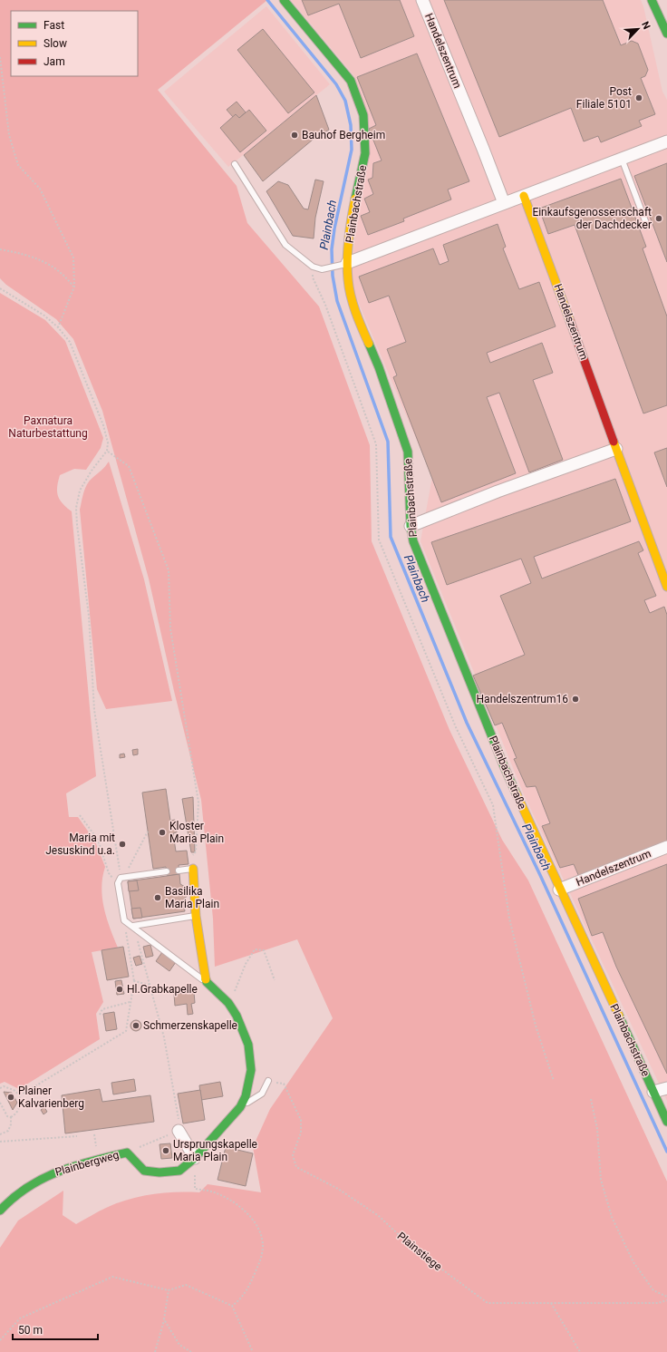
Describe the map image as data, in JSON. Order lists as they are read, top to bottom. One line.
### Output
{"streets":{"street":["Handelszentrum","Plainbachstraße","Plainbergweg"],"path":["Plainstiege"]},"crossings":[["Handelszentrum","Plainbachstraße"]],"water":["Plainbach"],"parks":["Paxnatura Naturbestattung"],"places":["Post Filiale 5101","Bauhof Bergheim","Einkaufsgenossenschaft der Dachdecker","Handelszentrum16","Kloster Maria Plain","Maria mit Jesuskind u.a.","Basilika Maria Plain","Hl.Grabkapelle","Schmerzenskapelle","Plainer Kalvarienberg","Ursprungskapelle Maria Plain"],"legend":["Fast","Slow","Jam"],"scale_bar":"50 m","north":"top right"}
